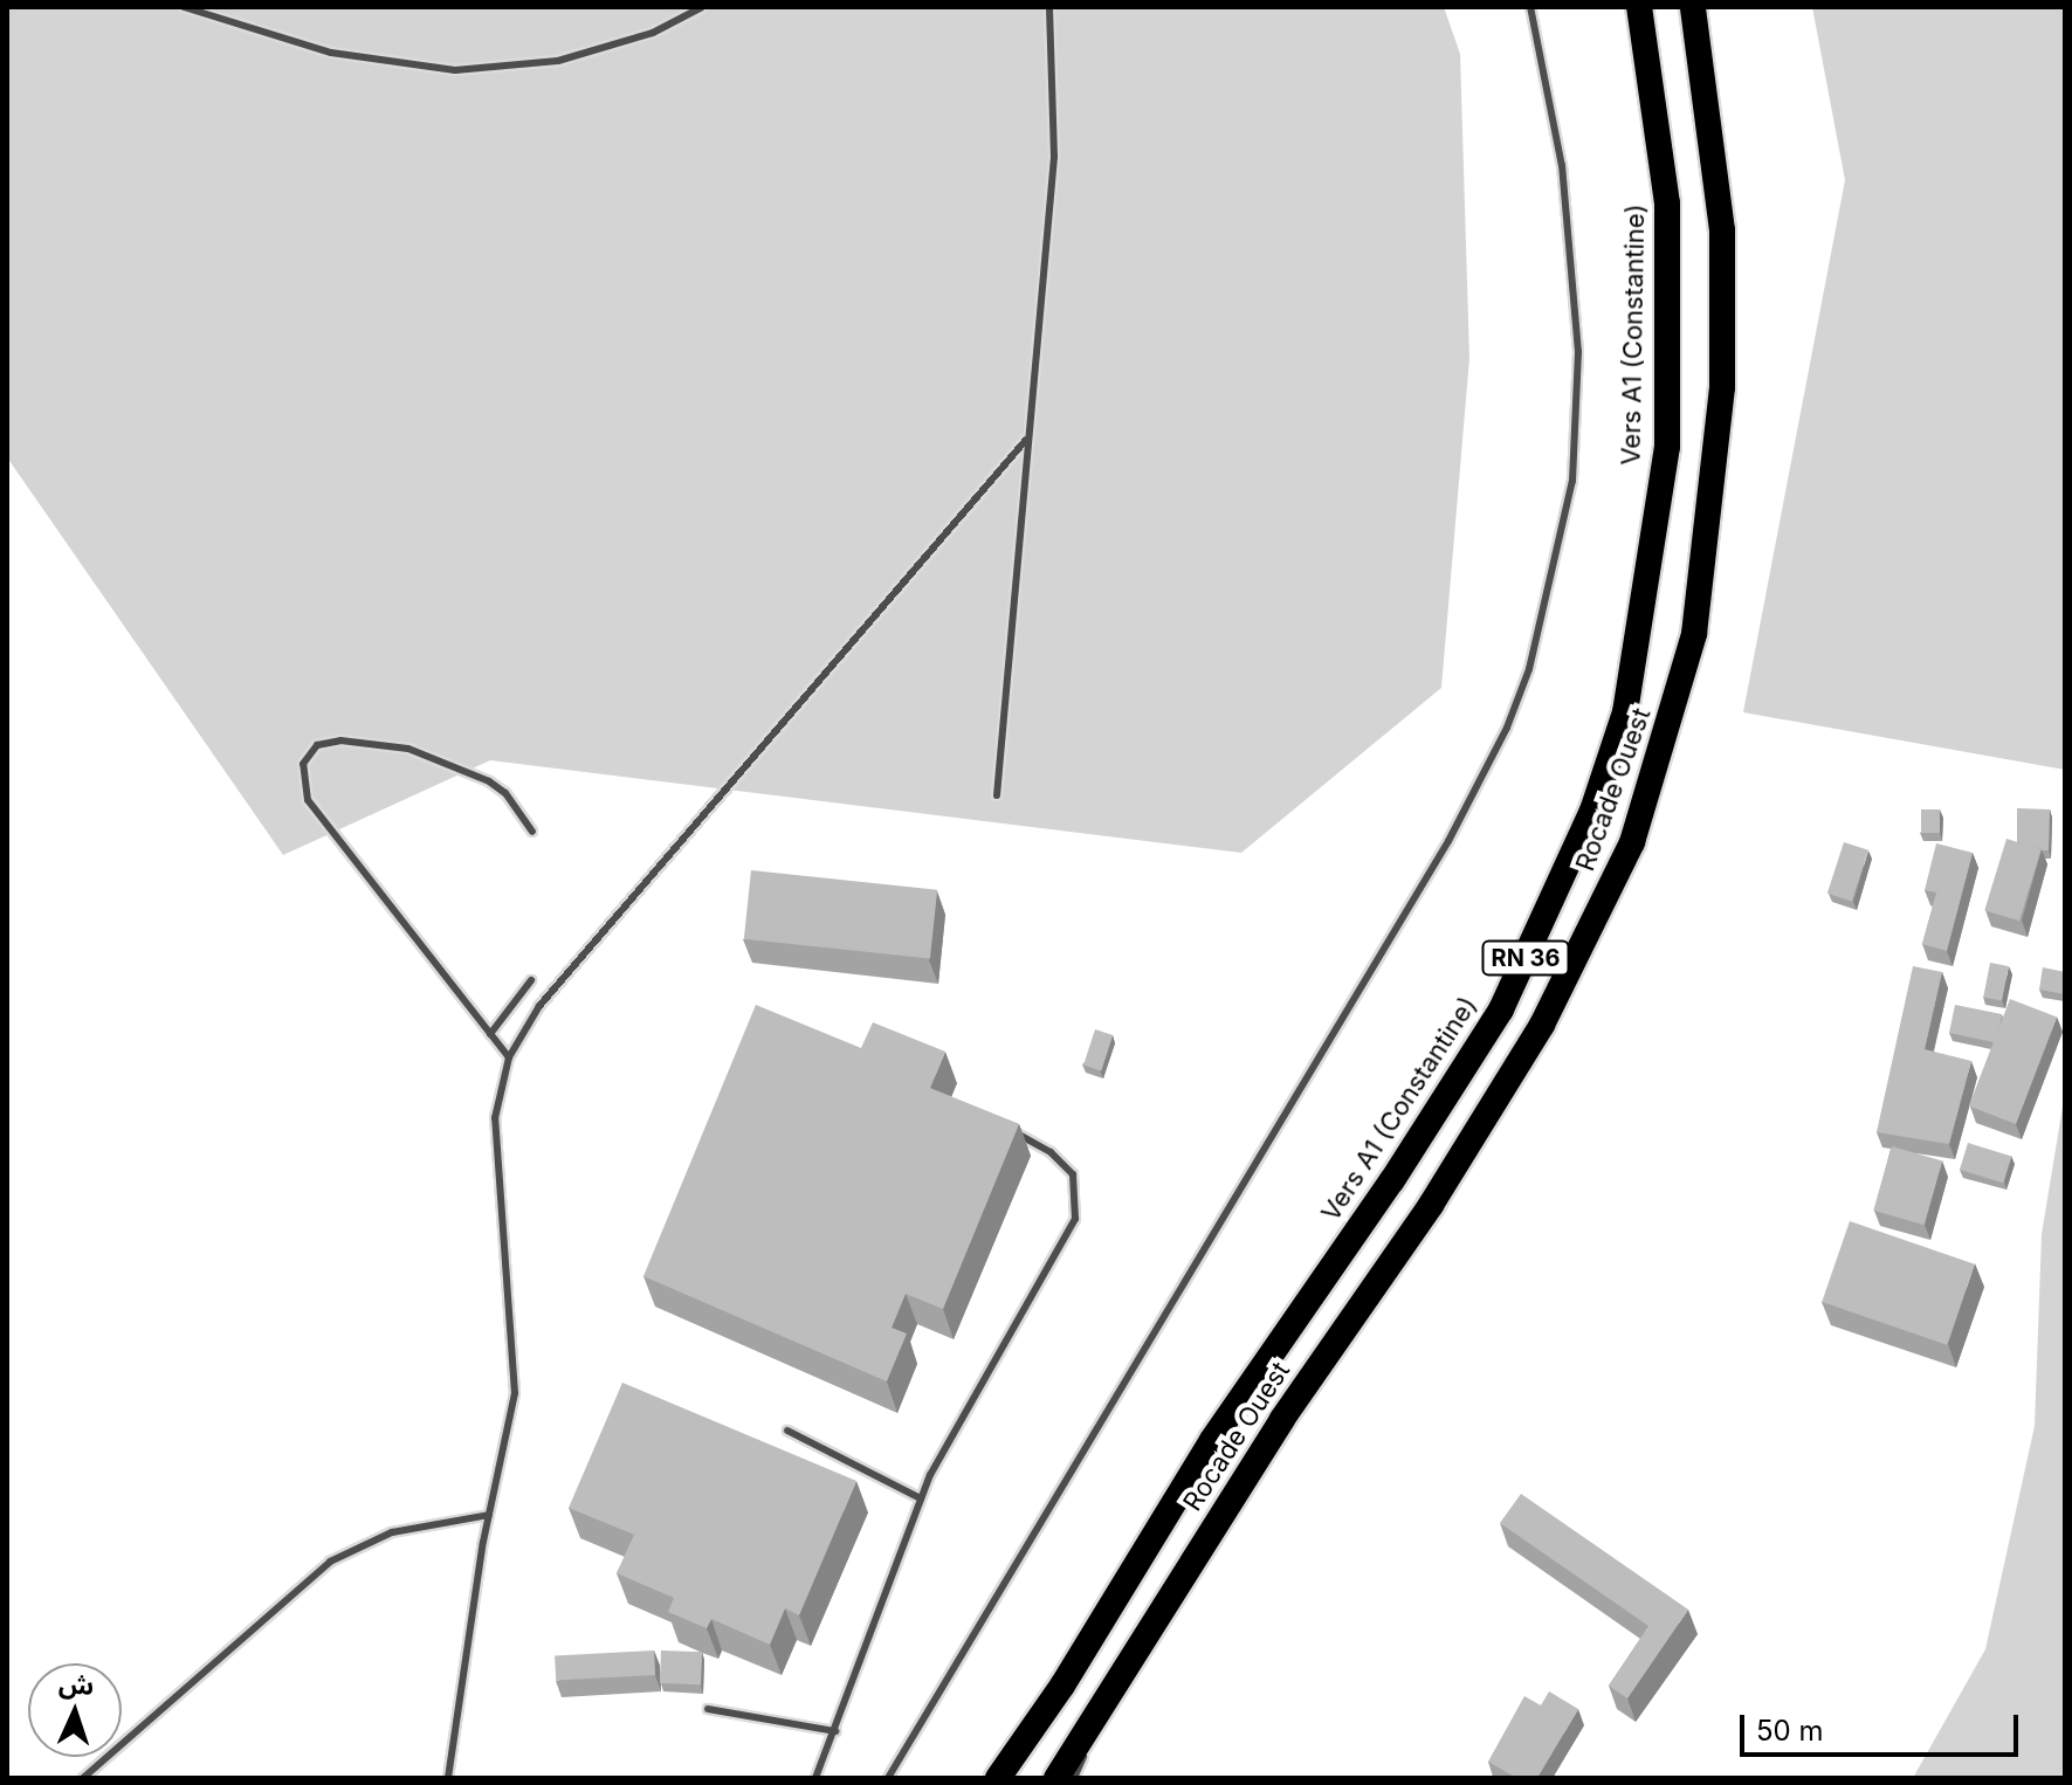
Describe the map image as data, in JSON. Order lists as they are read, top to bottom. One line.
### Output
{"streets":{"highway":["Vers A1 (Constantine)","Rocade Ouest","RN 36"]},"scale_bar":"50 m","north":"top"}
